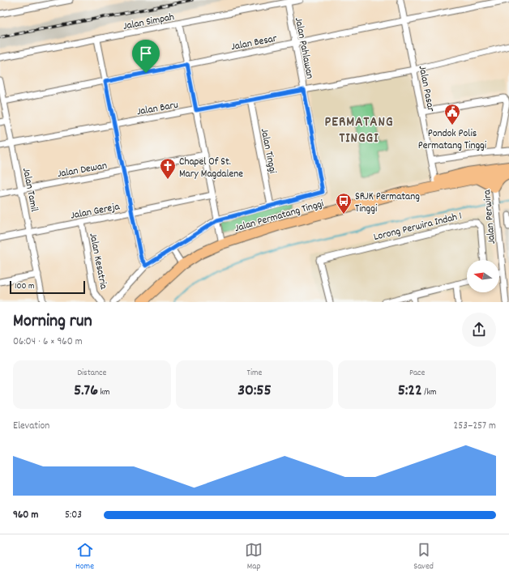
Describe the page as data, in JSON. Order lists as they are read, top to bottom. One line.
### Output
{"streets":{"highway":["Jalan Permatang Tinggi"],"street":["Jalan Simpah","Jalan Besar","Jalan Pahlawan","Jalan Pasar","Jalan Baru","Jalan Tinggi","Jalan Dewan","Jalan Tamil","Jalan Gereja","Jalan Perwira","Lorong Perwira Indah 1","Jalan Kesatria"]},"crossings":[["Jalan Simpah","Jalan Pahlawan"],["Jalan Besar","Jalan Pahlawan"],["Jalan Besar","Jalan Pasar"],["Jalan Besar","Jalan Tamil"],["Jalan Pahlawan","Jalan Baru"],["Jalan Pahlawan","Jalan Tinggi"],["Jalan Pasar","Jalan Baru"],["Jalan Pasar","Jalan Permatang Tinggi"],["Jalan Baru","Jalan Tinggi"],["Jalan Baru","Jalan Tamil"],["Jalan Dewan","Jalan Tamil"],["Jalan Tamil","Jalan Gereja"],["Jalan Gereja","Jalan Kesatria"],["Jalan Permatang Tinggi","Jalan Perwira"]],"districts":["PERMATANG TINGGI"],"places":{"public building":["Pondok Polis Permatang Tinggi"],"church":["Chapel Of St. Mary Magdalene"],"bus stop":["SRJK Permatang Tinggi"]},"scale_bar":"100 m","north":"left","page":{"scale":"100 m","heading":["Morning run","06:04 · 6 × 960 m"],"stats":[["Distance","5.76 km"],["Time","30:55"],["Pace","5:22 /km"]],"chart":["Elevation","253–257 m"],"list":[{"name":"960 m","note":"5:03"}],"tabs":["Home","Map","Saved"]}}
